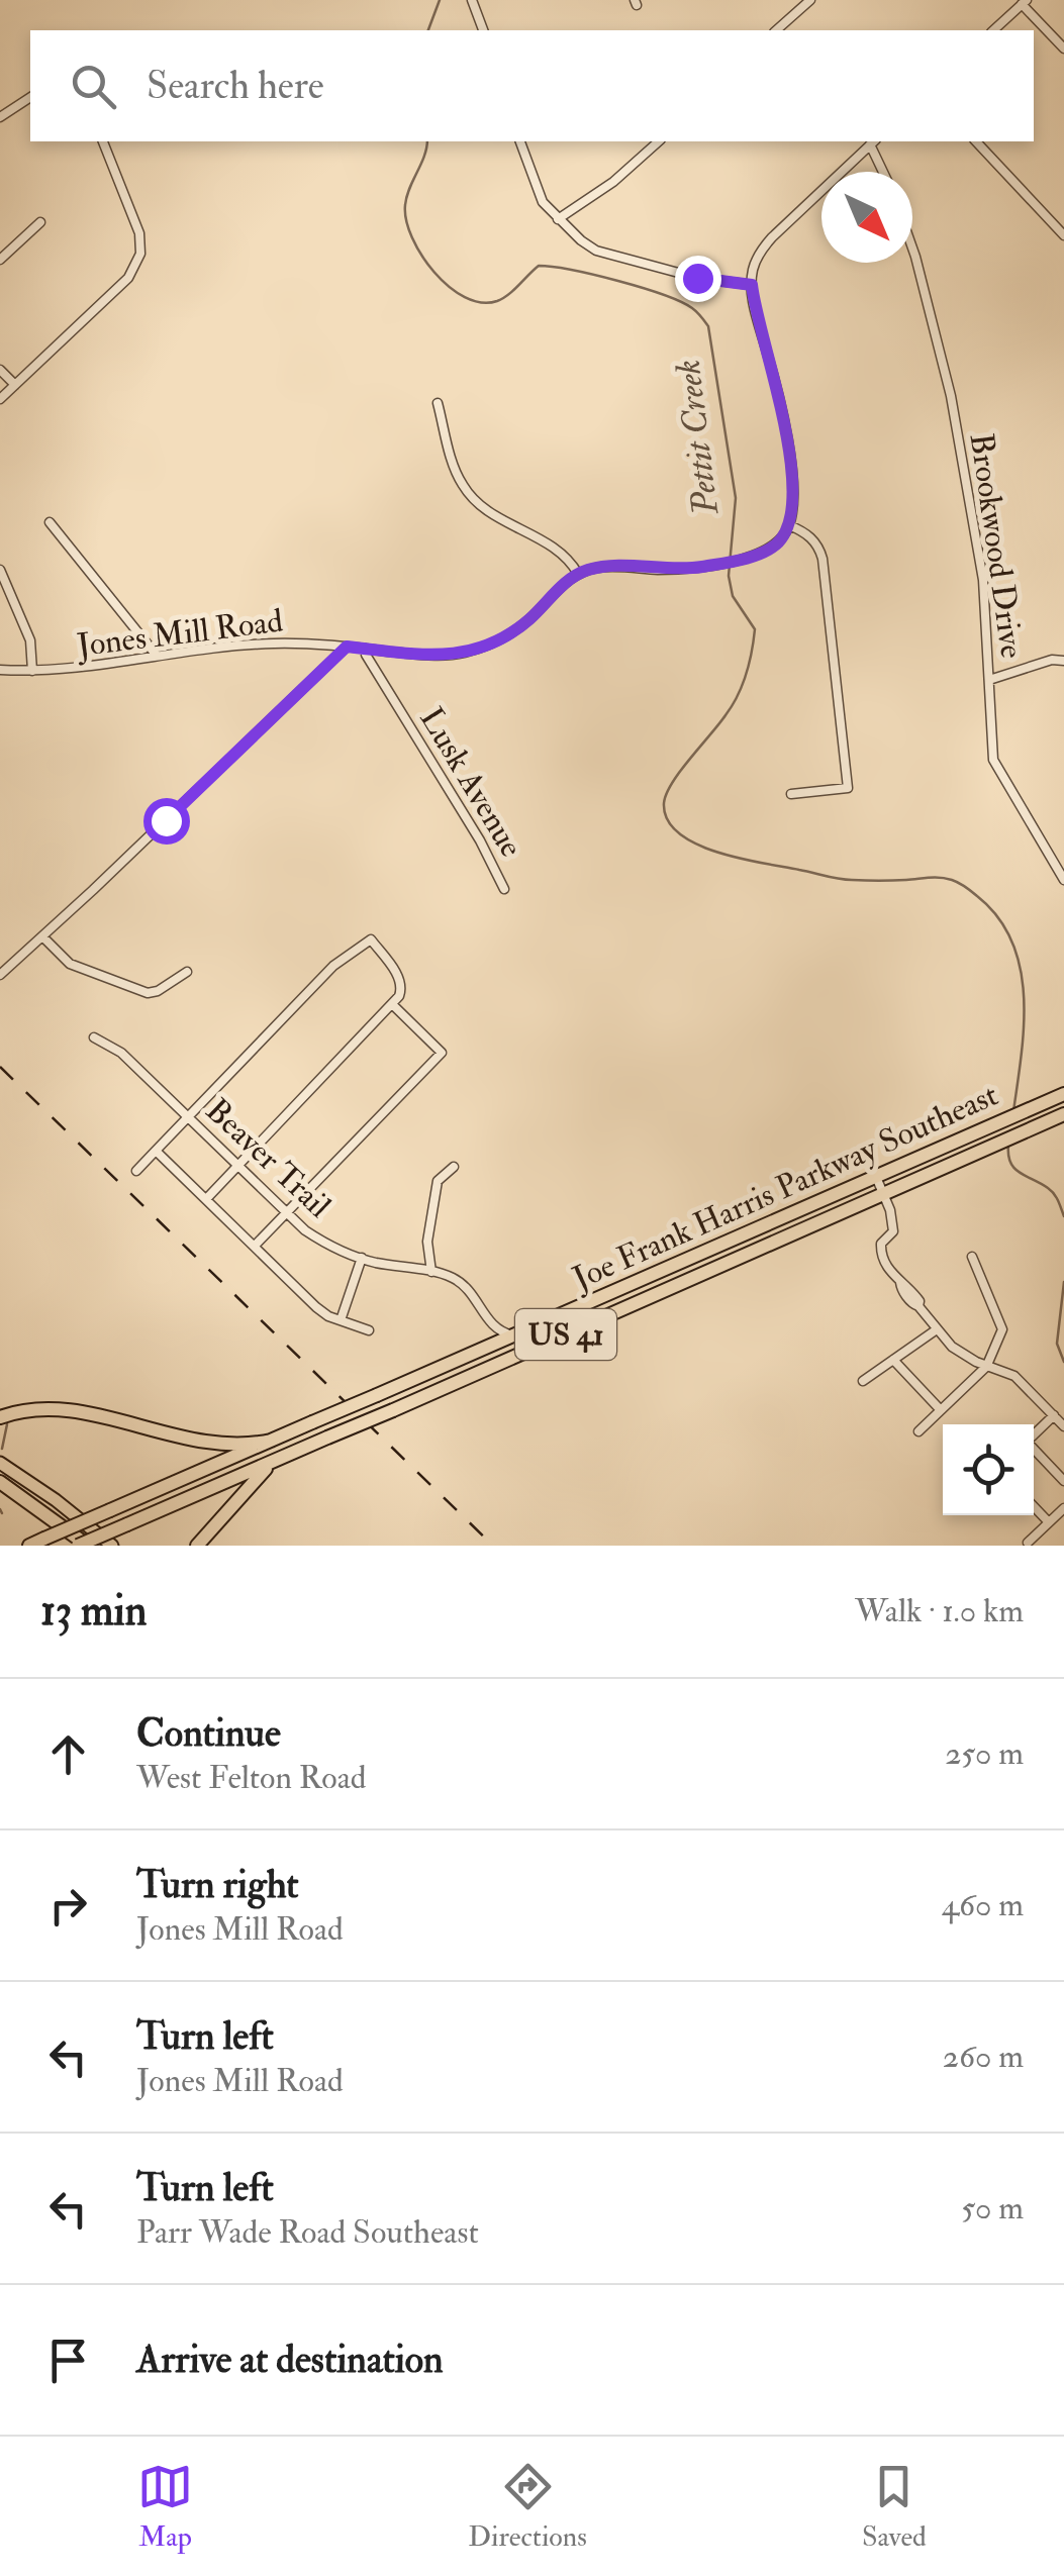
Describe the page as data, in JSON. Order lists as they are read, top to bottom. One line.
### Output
{"streets":{"highway":["Joe Frank Harris Parkway Southeast","US 41"],"street":["Brookwood Drive","Jones Mill Road","Lusk Avenue","Beaver Trail"]},"crossings":[["Jones Mill Road","Lusk Avenue"],["Beaver Trail","Joe Frank Harris Parkway Southeast"]],"water":["Pettit Creek"],"north":"bottom right","page":{"search":"Search here","heading":["13 min","Walk · 1.0 km"],"list":[["Continue","West Felton Road","250 m"],["Turn right","Jones Mill Road","460 m"],["Turn left","Jones Mill Road","260 m"],["Turn left","Parr Wade Road Southeast","50 m"],"Arrive at destination"],"nav":["Map","Directions","Saved"]}}
